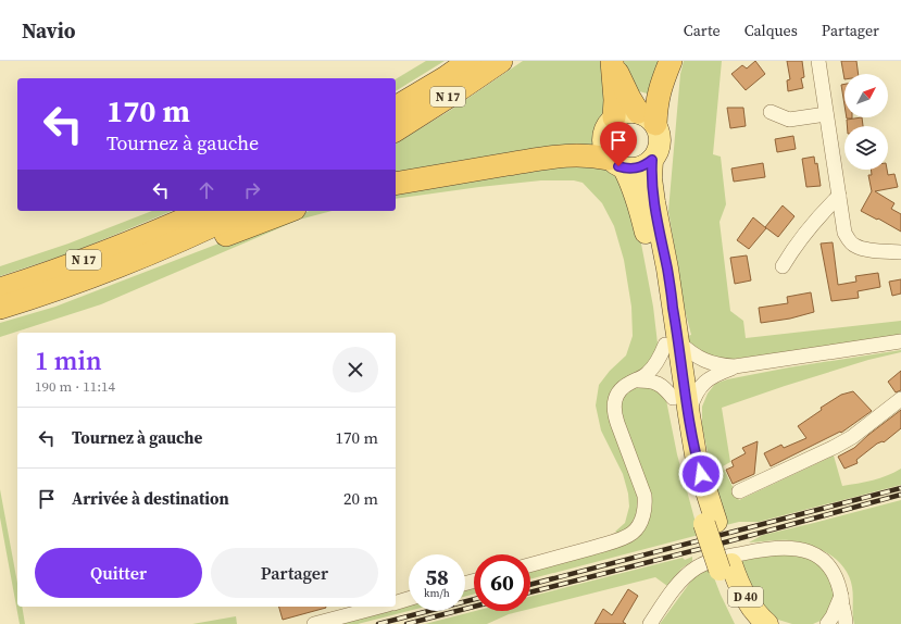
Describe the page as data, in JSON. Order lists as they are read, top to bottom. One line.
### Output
{"streets":{"highway":["N 17"],"main road":["D 40"]},"north":"top right","page":{"header":"Navio","nav":["Carte","Calques","Partager"],"turn":["170 m","Tournez à gauche"],"heading":["1 min","190 m · 11:14"],"list":[{"name":"Tournez à gauche","value":"170 m"},{"name":"Arrivée à destination","value":"20 m"}],"buttons":["Quitter","Partager"],"speed":"58 km/h","limit":"60"}}
